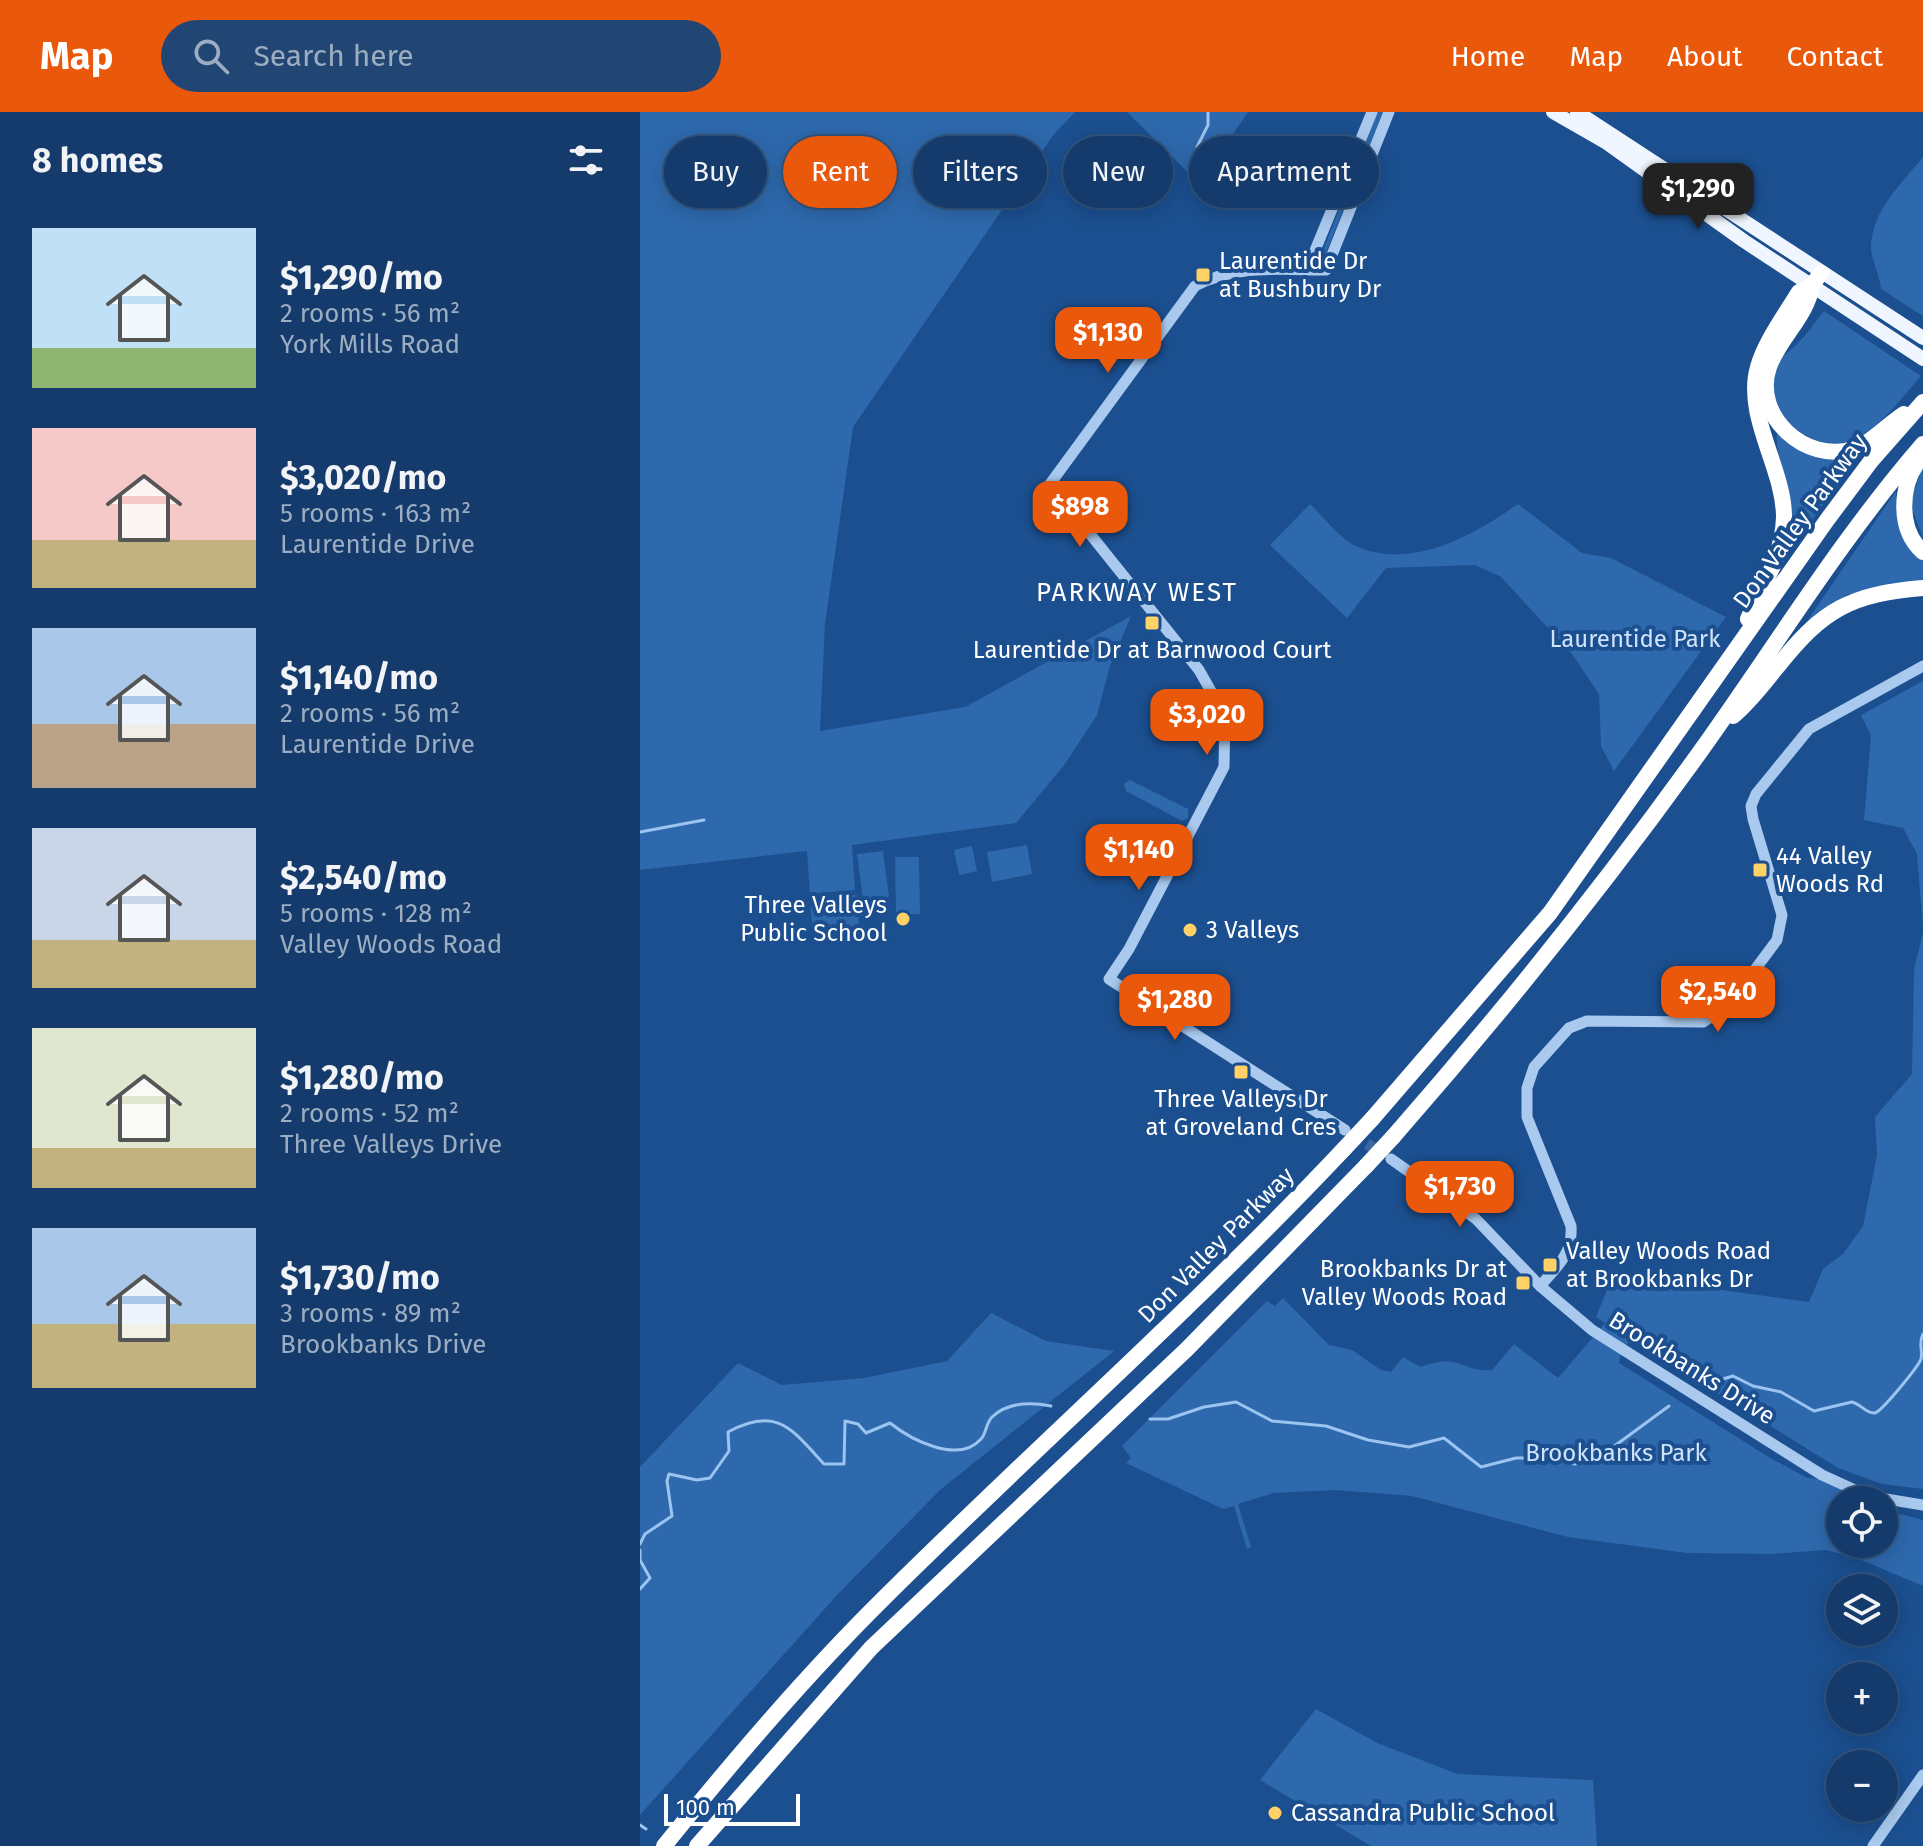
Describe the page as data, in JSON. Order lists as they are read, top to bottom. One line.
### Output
{"streets":{"highway":["Don Valley Parkway"],"street":["Brookbanks Drive"]},"districts":["PARKWAY WEST"],"parks":["Laurentide Park","Brookbanks Park"],"places":{"transit":["Laurentide Dr at Bushbury Dr","Laurentide Dr at Barnwood Court","44 Valley Woods Rd","Three Valleys Dr at Groveland Cres","Valley Woods Road at Brookbanks Dr","Brookbanks Dr at Valley Woods Road"],"other":["Three Valleys Public School","3 Valleys","Cassandra Public School"]},"scale_bar":"100 m","page":{"header":"Map","search":"Search here","nav":["Home","Map","About","Contact"],"heading":"8 homes","chip":["Buy","Rent","Filters","New","Apartment"],"price":["$1,290","$1,130","$898","$3,020","$1,140","$2,540","$1,280","$1,730"],"list":[{"name":"$1,290/mo","note":"2 rooms · 56 m² · York Mills Road"},{"name":"$3,020/mo","note":"5 rooms · 163 m² · Laurentide Drive"},{"name":"$1,140/mo","note":"2 rooms · 56 m² · Laurentide Drive"},{"name":"$2,540/mo","note":"5 rooms · 128 m² · Valley Woods Road"},{"name":"$1,280/mo","note":"2 rooms · 52 m² · Three Valleys Drive"},{"name":"$1,730/mo","note":"3 rooms · 89 m² · Brookbanks Drive"}],"map_buttons":["+","−"],"scale":"100 m"}}
